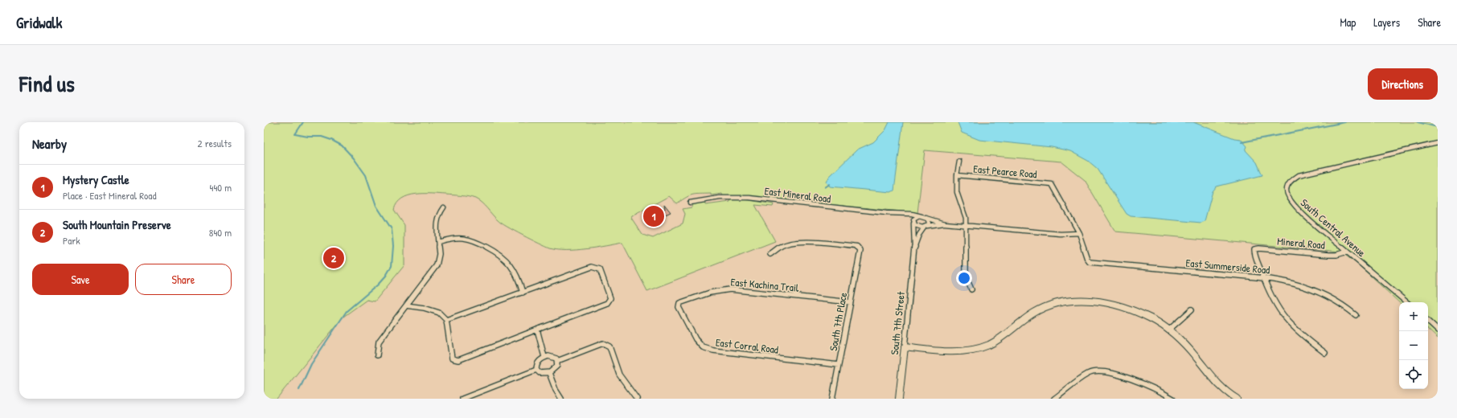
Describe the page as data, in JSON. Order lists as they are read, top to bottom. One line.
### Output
{"streets":{"street":["East Pearce Road","East Mineral Road","South Central Avenue","Mineral Road","East Summerside Road","East Kachina Trail","South 7th Place","South 7th Street","East Corral Road"]},"crossings":[["East Pearce Road","East Summerside Road"],["East Mineral Road","South 7th Street"],["South Central Avenue","Mineral Road"],["Mineral Road","East Summerside Road"],["East Kachina Trail","South 7th Place"],["East Kachina Trail","East Corral Road"],["South 7th Place","East Corral Road"]],"page":{"header":"Gridwalk","nav":["Map","Layers","Share"],"title":"Find us","buttons":["Directions",["Save","Share"]],"heading":["Nearby","2 results"],"list":[{"mark":"1","name":"Mystery Castle","note":"Place · East Mineral Road","value":"440 m"},{"mark":"2","name":"South Mountain Preserve","note":"Park","value":"840 m"}],"pins":["1","2"],"map_buttons":["+","−"]}}
